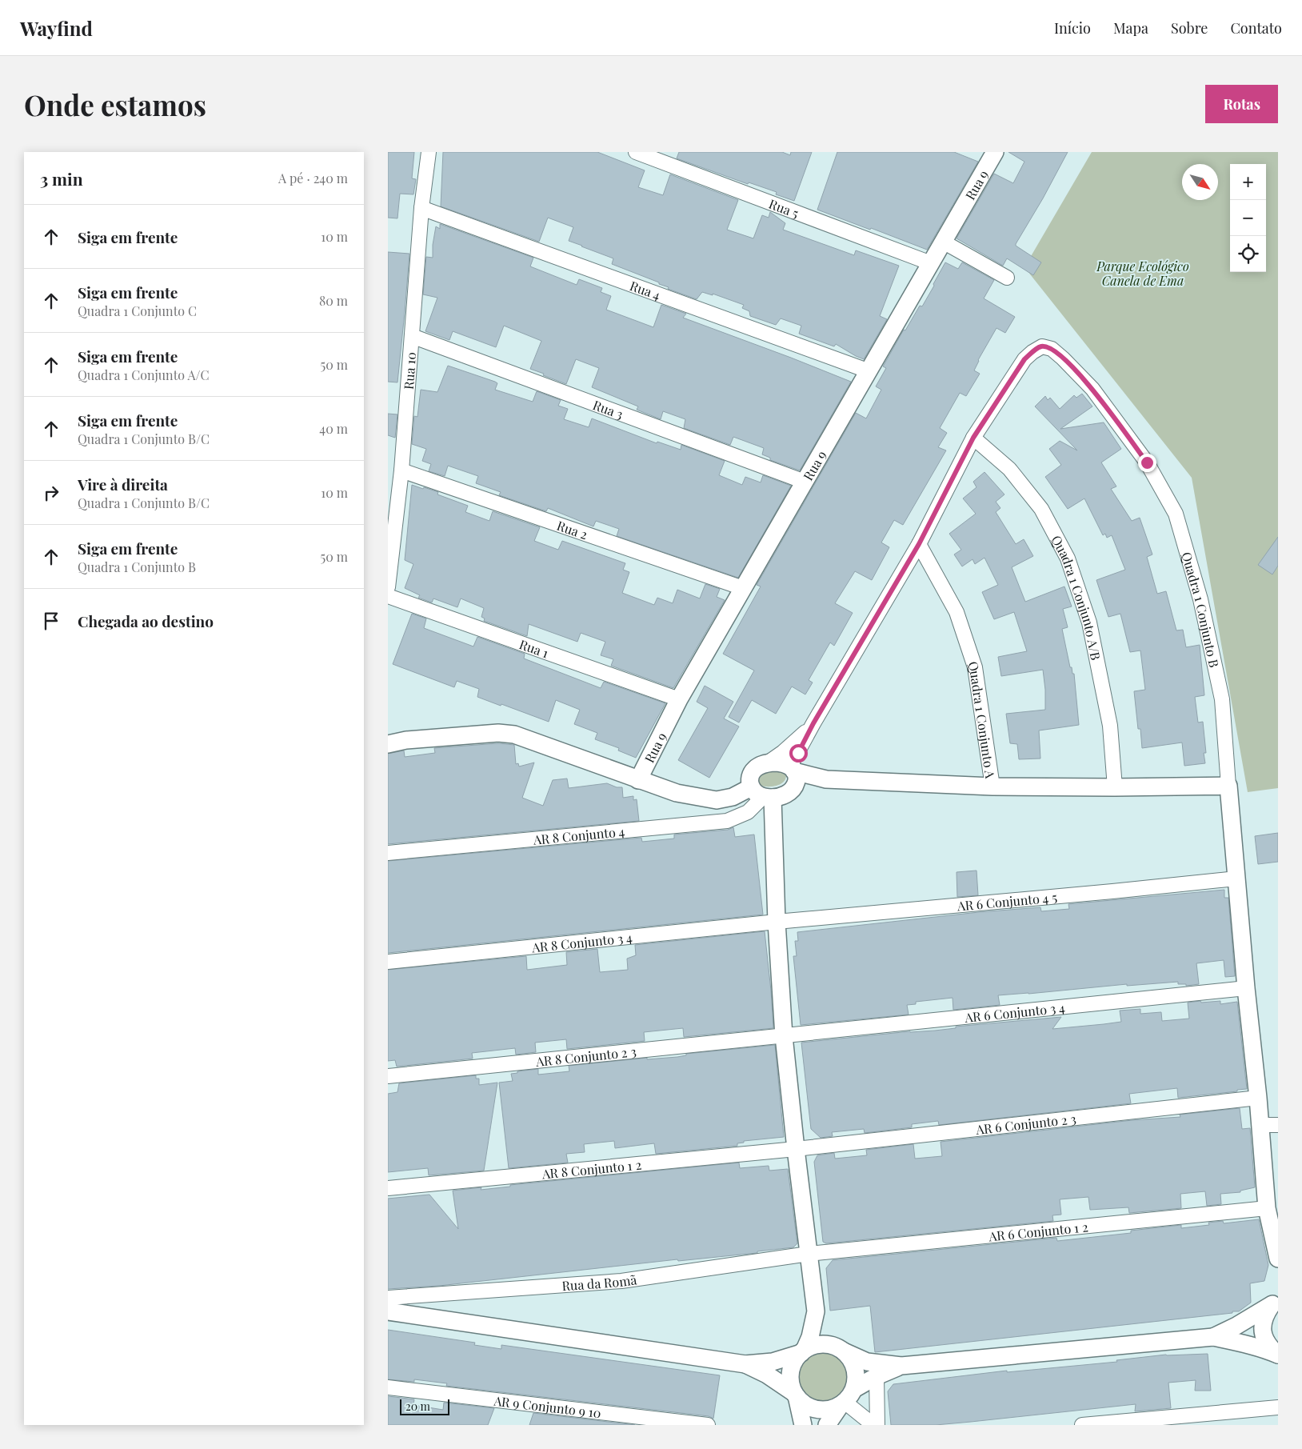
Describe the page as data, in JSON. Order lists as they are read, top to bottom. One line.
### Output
{"streets":{"street":["Rua 9","Rua 5","Rua 4","Rua 10","Rua 3","Rua 2","Quadra 1 Conjunto A/B","Quadra 1 Conjunto B","Rua 1","Quadra 1 Conjunto A","AR 8 Conjunto 4","AR 6 Conjunto 4 5","AR 8 Conjunto 3 4","AR 6 Conjunto 3 4","AR 8 Conjunto 2 3","AR 6 Conjunto 2 3","AR 8 Conjunto 1 2","AR 6 Conjunto 1 2","Rua da Romã","AR 9 Conjunto 9 10"]},"crossings":[["Rua 9","Rua 5"],["Rua 9","Rua 4"],["Rua 9","Rua 3"],["Rua 9","Rua 2"],["Rua 9","Rua 1"],["Rua 4","Rua 10"],["Rua 10","Rua 3"],["Rua 10","Rua 2"],["Quadra 1 Conjunto A/B","Quadra 1 Conjunto B"],["Quadra 1 Conjunto A/B","Quadra 1 Conjunto A"],["AR 6 Conjunto 4 5","AR 8 Conjunto 3 4"],["AR 6 Conjunto 3 4","AR 8 Conjunto 2 3"],["AR 6 Conjunto 2 3","AR 8 Conjunto 1 2"],["AR 6 Conjunto 1 2","Rua da Romã"]],"parks":["Parque Ecológico Canela de Ema"],"scale_bar":"20 m","north":"bottom right","page":{"header":"Wayfind","nav":["Início","Mapa","Sobre","Contato"],"buttons":"Rotas","title":"Onde estamos","heading":["3 min","A pé · 240 m"],"map_buttons":["+","−"],"list":[["Siga em frente","10 m"],["Siga em frente","Quadra 1 Conjunto C","80 m"],["Siga em frente","Quadra 1 Conjunto A/C","50 m"],["Siga em frente","Quadra 1 Conjunto B/C","40 m"],["Vire à direita","Quadra 1 Conjunto B/C","10 m"],["Siga em frente","Quadra 1 Conjunto B","50 m"],"Chegada ao destino"],"scale":"20 m"}}
